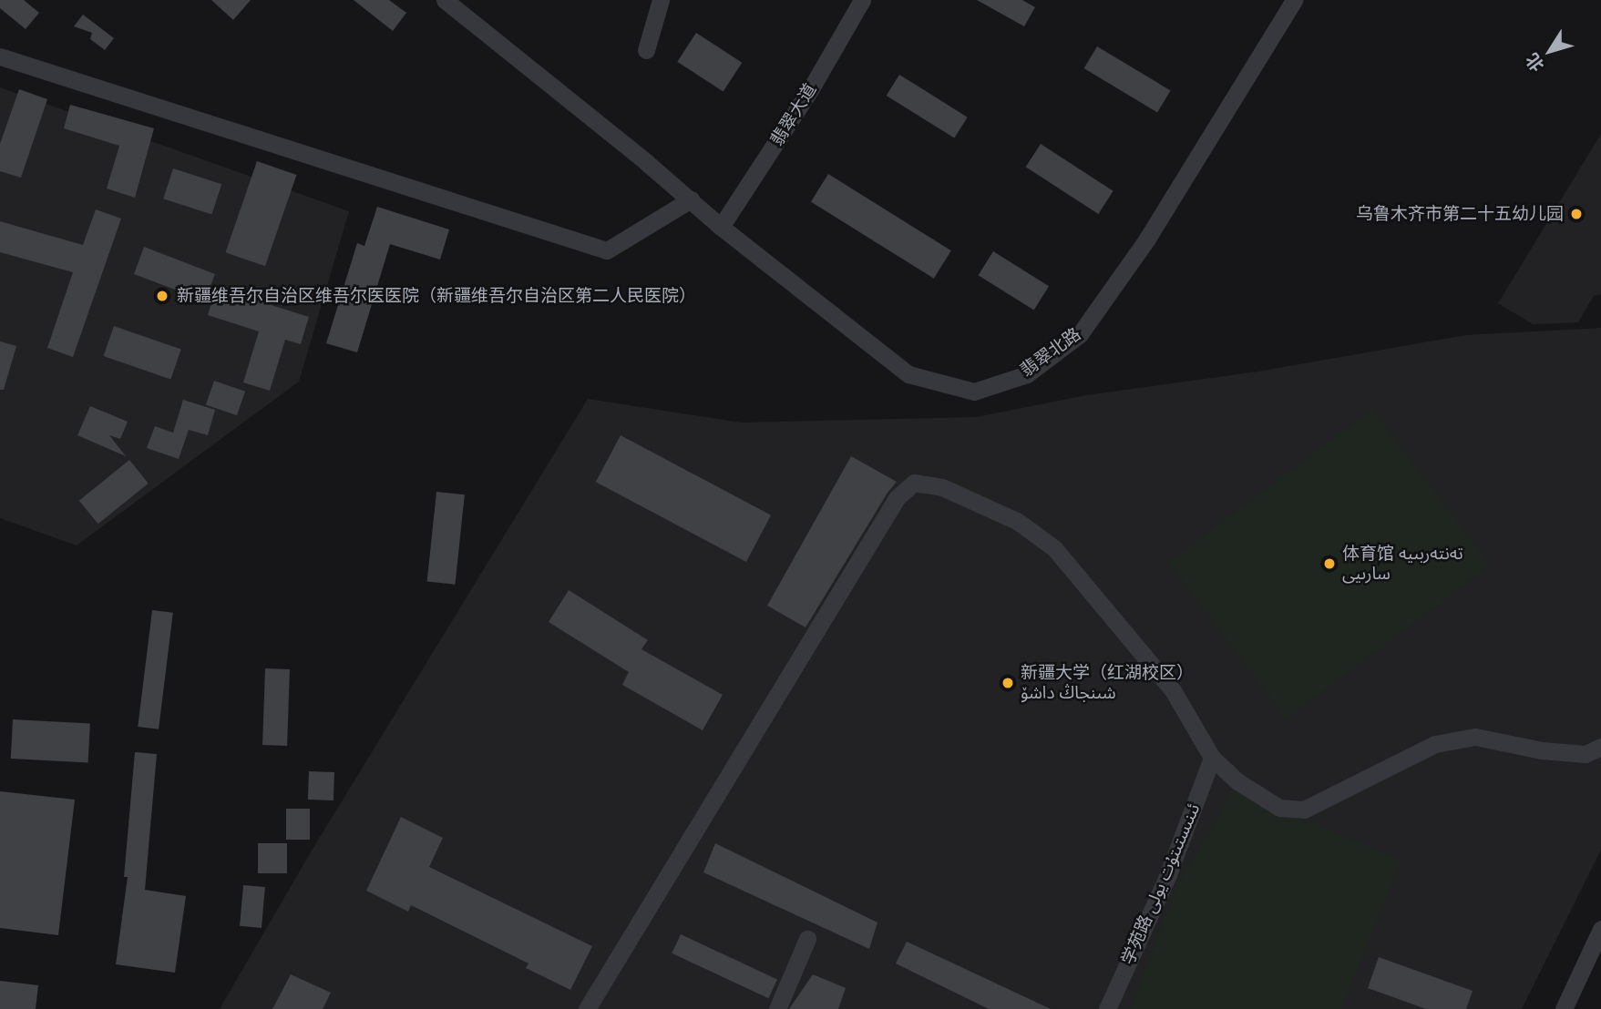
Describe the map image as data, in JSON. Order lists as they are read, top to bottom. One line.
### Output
{"streets":{"street":["翡翠大道","翡翠北路","学苑路 ئىنىستىتۇت يولى"]},"crossings":[["翡翠大道","翡翠北路"]],"places":["乌鲁木齐市第二十五幼儿园","新疆维吾尔自治区维吾尔医医院（新疆维吾尔自治区第二人民医院）","体育馆 تەنتەربىيە سارىيى","新疆大学（红湖校区） شىنجاڭ داشۆ"],"north":"bottom left"}
